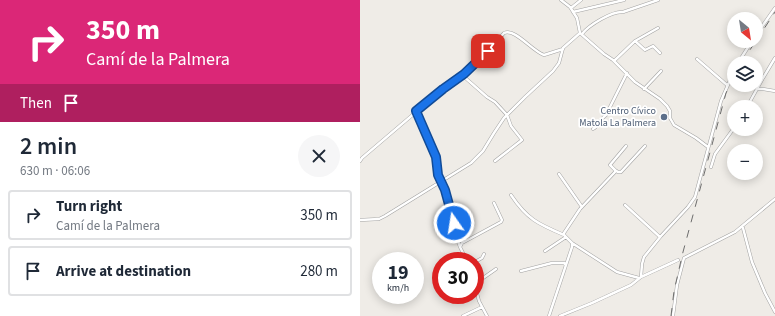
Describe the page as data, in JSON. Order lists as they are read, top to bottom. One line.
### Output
{"places":["Centro Cívico Matola La Palmera"],"north":"bottom right","page":{"turn":["350 m","Camí de la Palmera"],"map_buttons":["+","−"],"then":"Then","heading":["2 min","630 m · 06:06"],"list":[{"name":"Turn right","note":"Camí de la Palmera","value":"350 m"},{"name":"Arrive at destination","value":"280 m"}],"speed":"19 km/h","limit":"30"}}
